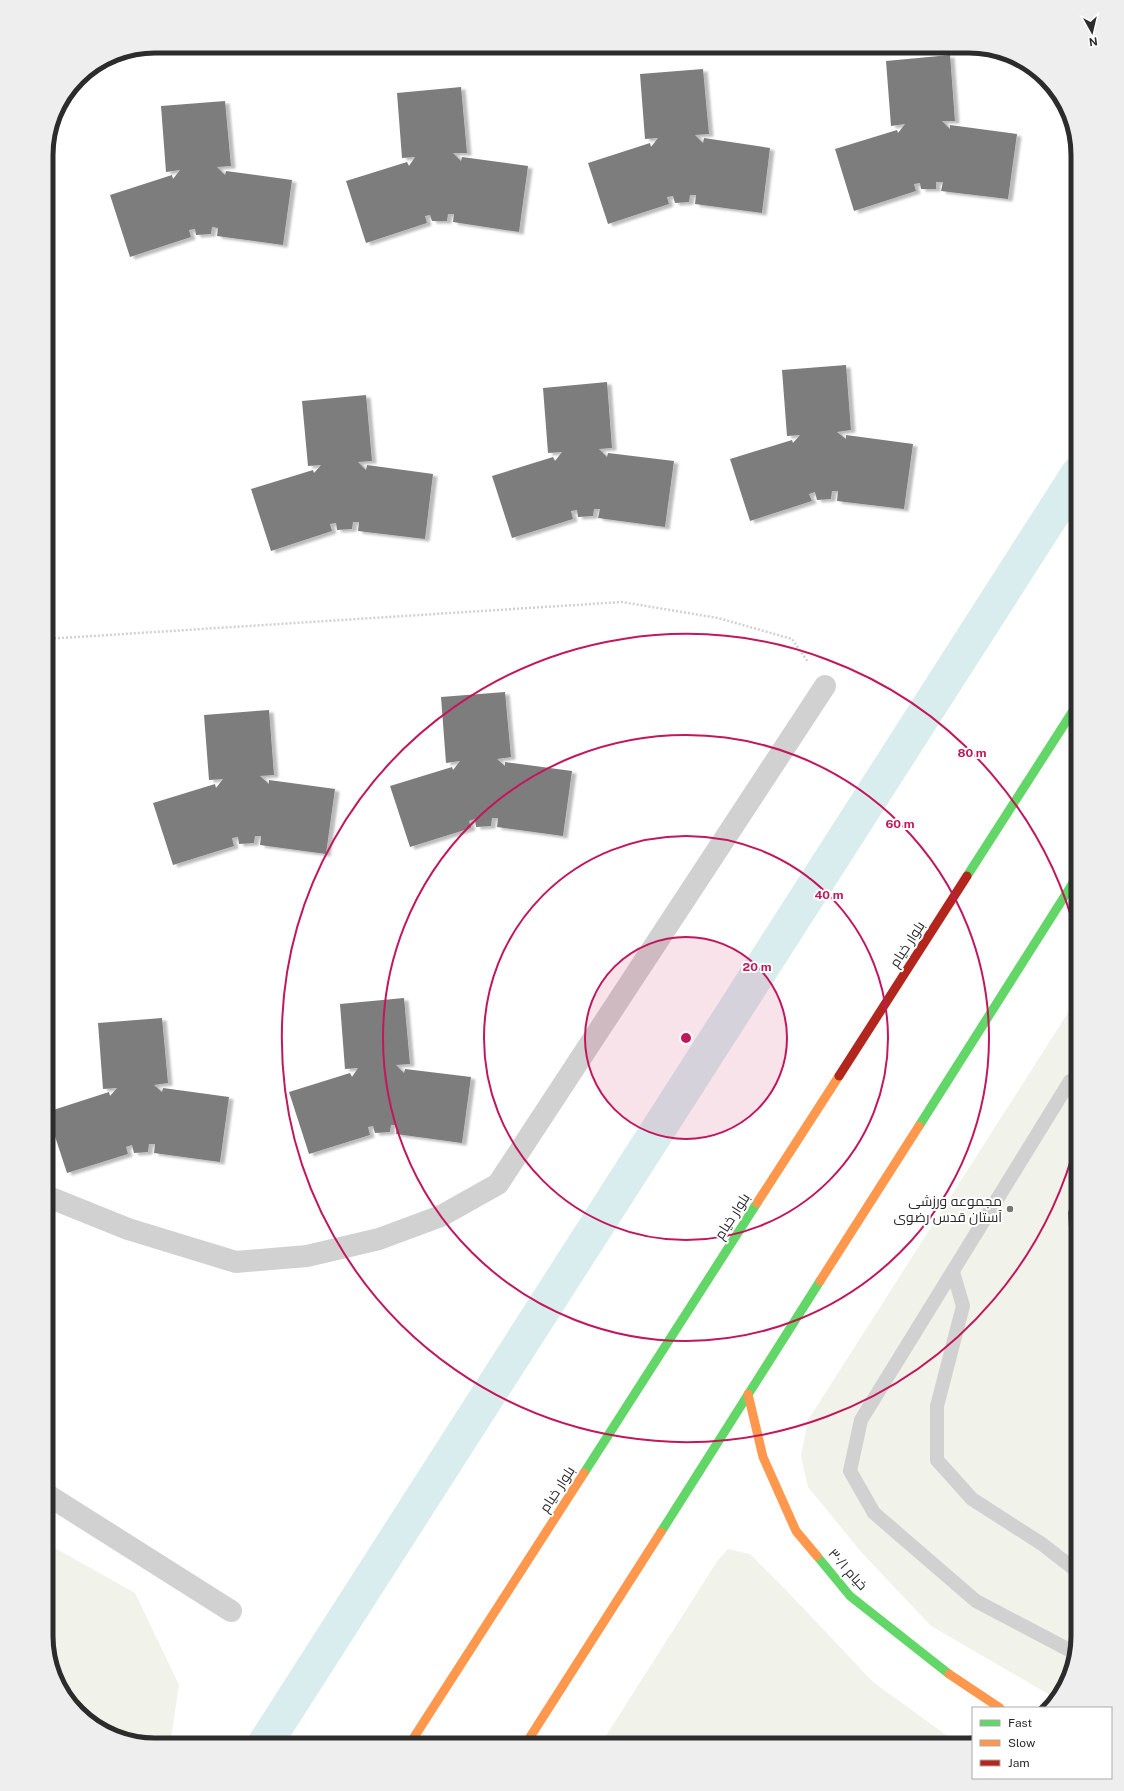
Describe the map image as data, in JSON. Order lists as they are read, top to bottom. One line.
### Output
{"streets":{"main road":["بلوار خیام","خیام ۳۰/۱"]},"places":["مجموعه ورزشی آستان قدس رضوی"],"legend":["Fast","Slow","Jam"],"north":"bottom","rings":["80 m","60 m","40 m","20 m"]}
